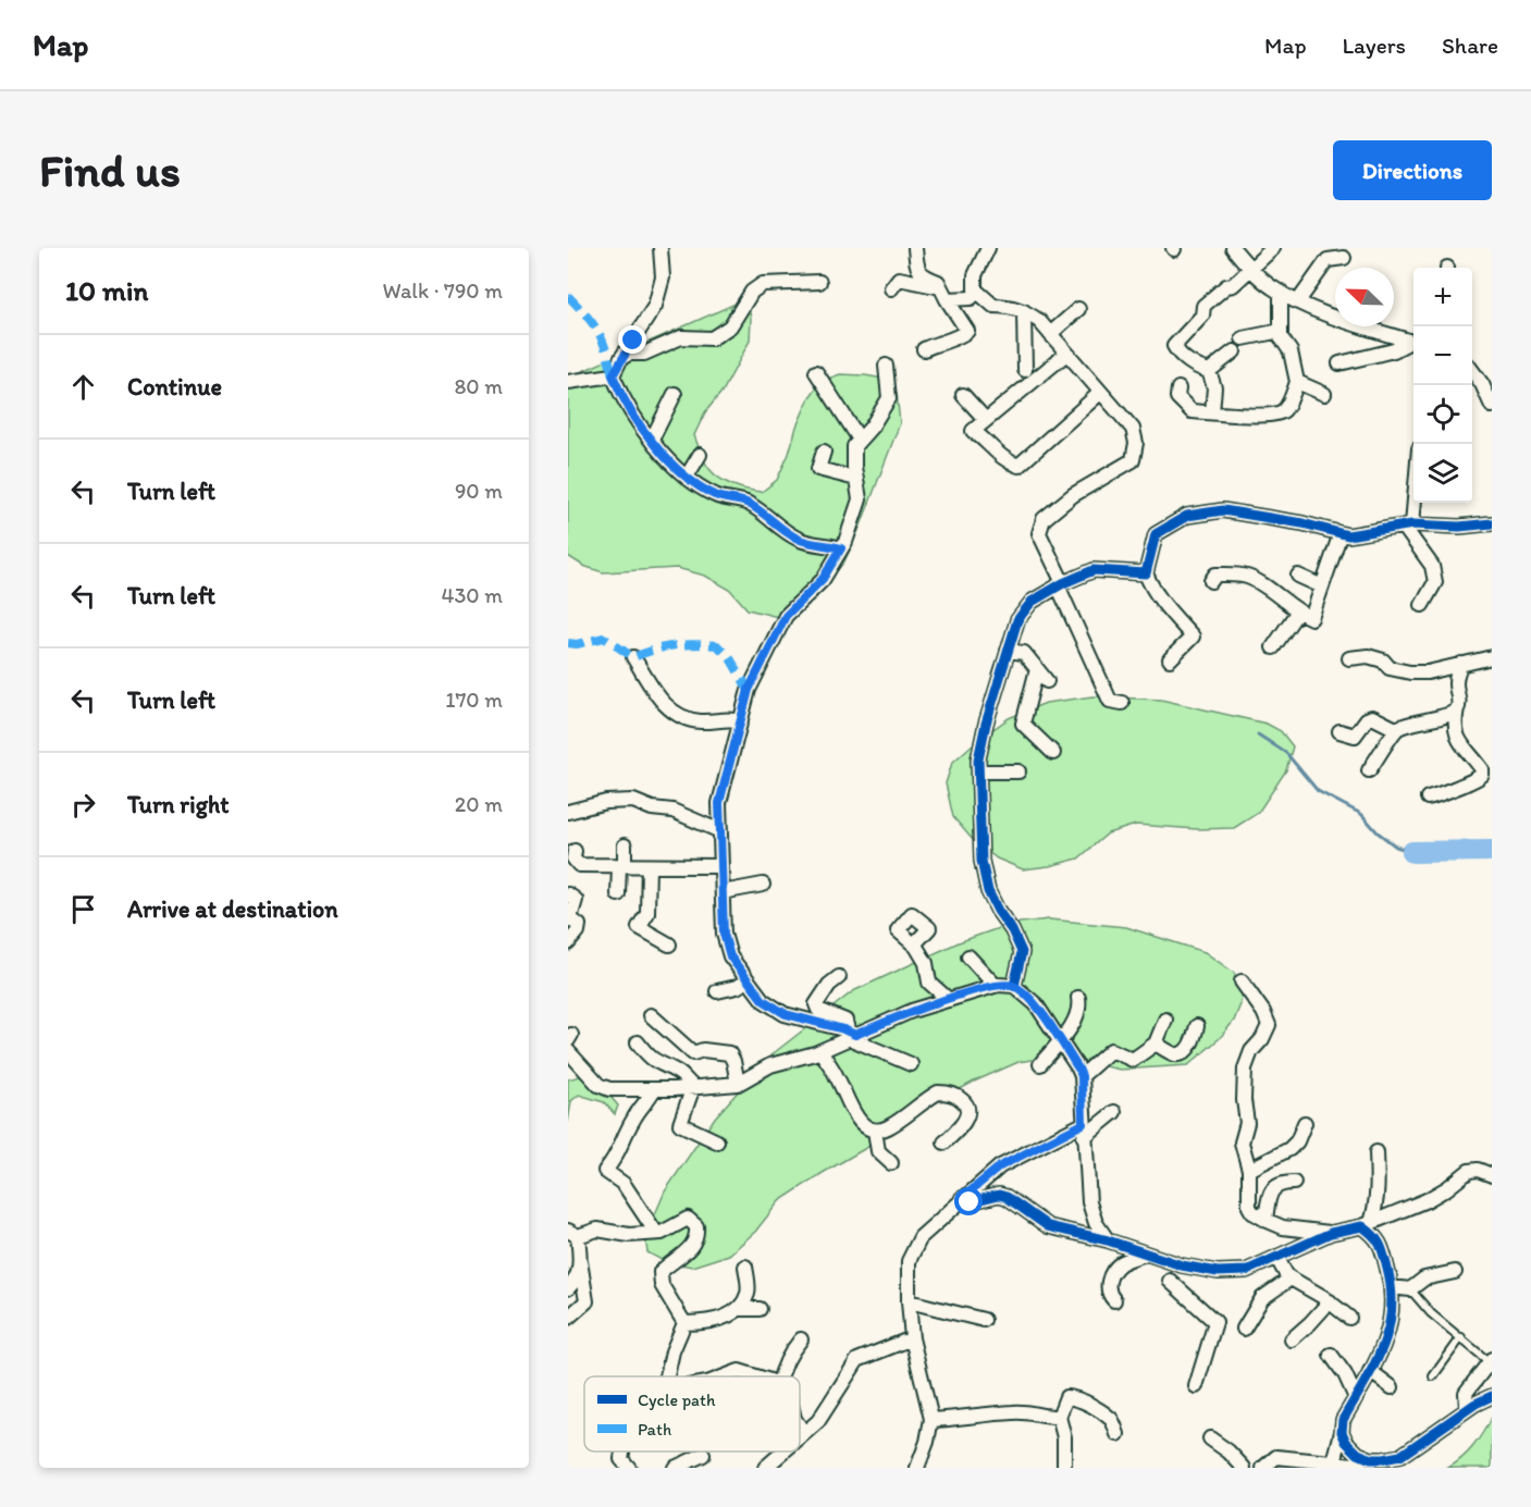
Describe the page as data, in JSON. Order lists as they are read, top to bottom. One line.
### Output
{"legend":["Cycle path","Path"],"north":"top left","page":{"header":"Map","nav":["Map","Layers","Share"],"buttons":"Directions","title":"Find us","heading":["10 min","Walk · 790 m"],"map_buttons":["+","−"],"list":[["Continue","80 m"],["Turn left","90 m"],["Turn left","430 m"],["Turn left","170 m"],["Turn right","20 m"],"Arrive at destination"]}}
